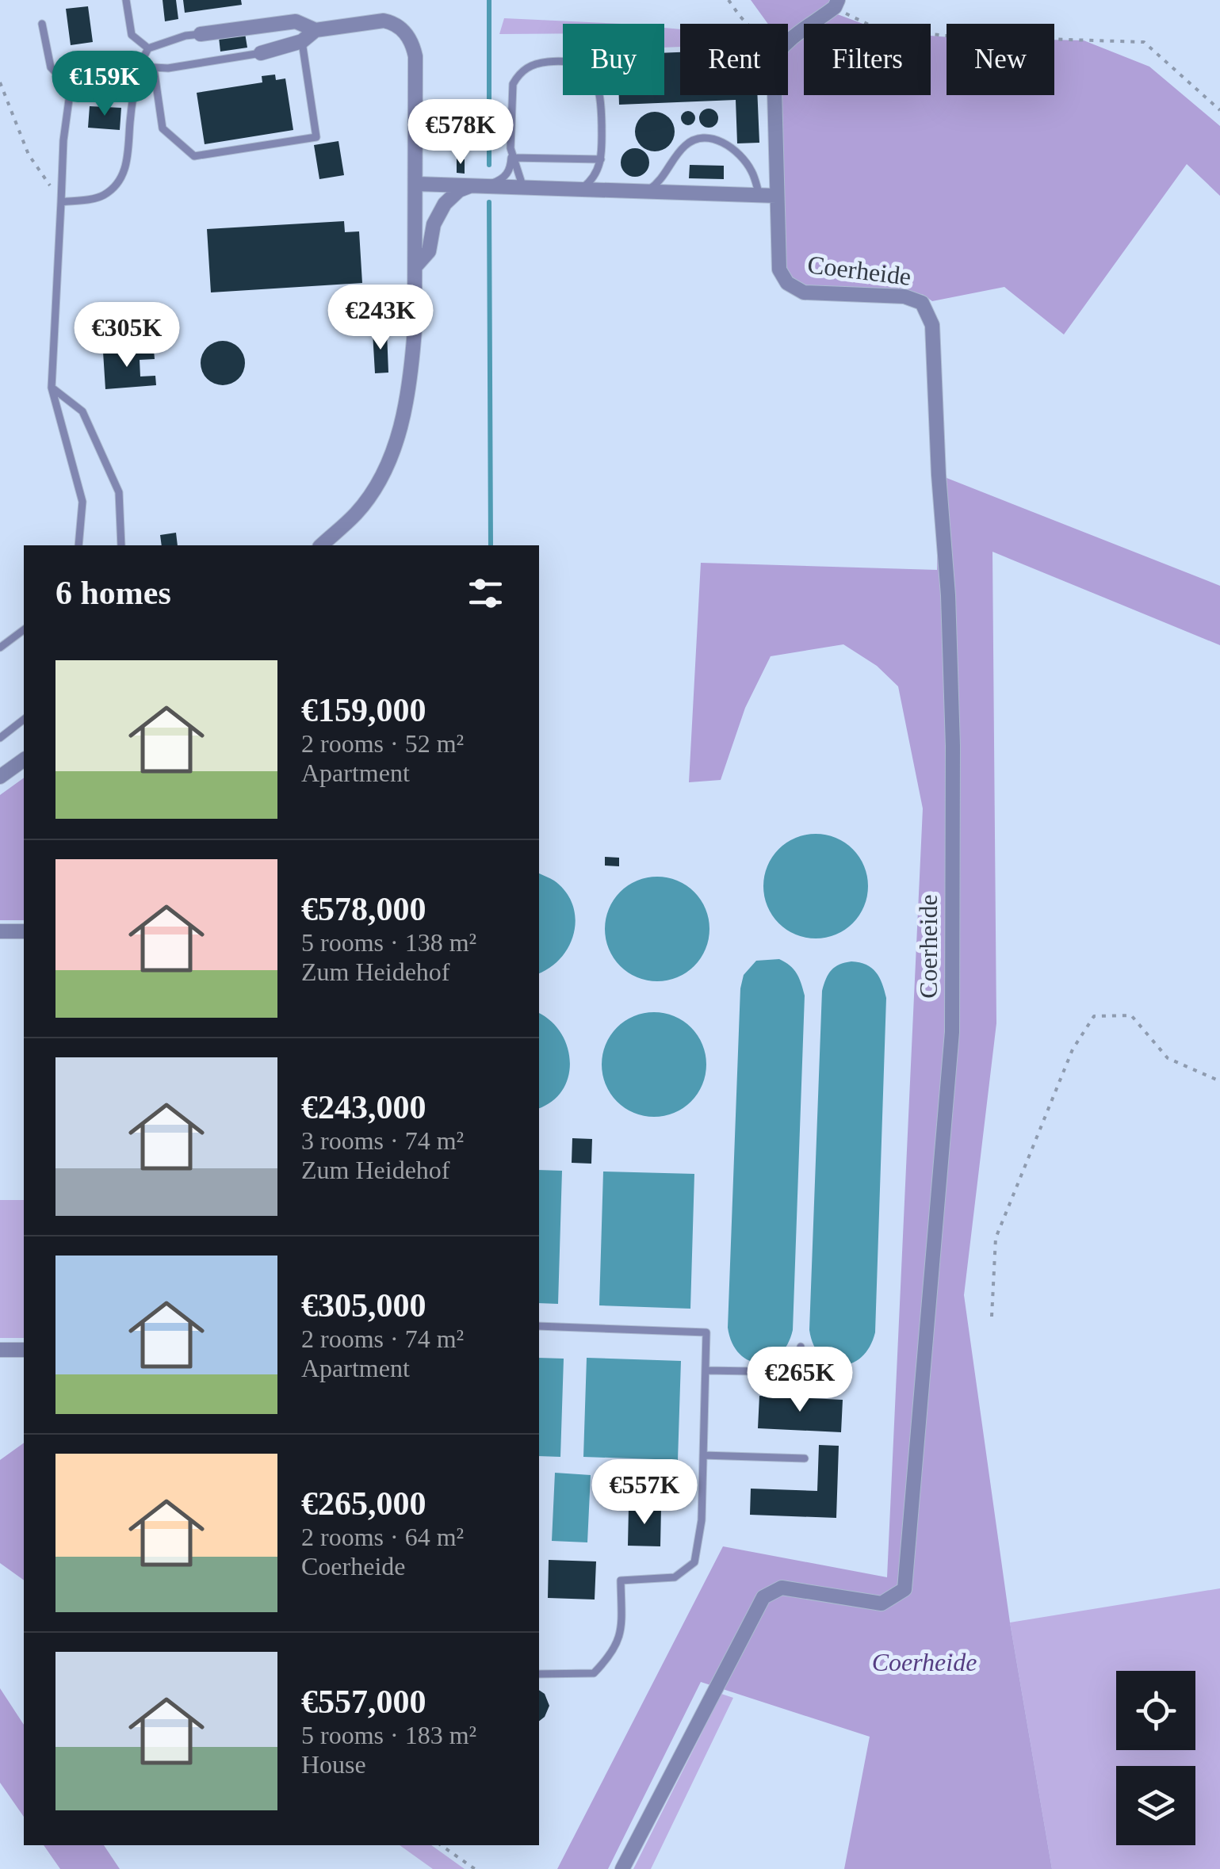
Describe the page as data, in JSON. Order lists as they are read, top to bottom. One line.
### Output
{"streets":{"street":["Coerheide"]},"parks":["Coerheide"],"page":{"chip":["Buy","Rent","Filters","New"],"price":["€159K","€578K","€243K","€305K","€265K","€557K"],"heading":"6 homes","list":[{"name":"€159,000","note":"2 rooms · 52 m² · Apartment"},{"name":"€578,000","note":"5 rooms · 138 m² · Zum Heidehof"},{"name":"€243,000","note":"3 rooms · 74 m² · Zum Heidehof"},{"name":"€305,000","note":"2 rooms · 74 m² · Apartment"},{"name":"€265,000","note":"2 rooms · 64 m² · Coerheide"},{"name":"€557,000","note":"5 rooms · 183 m² · House"}]}}
